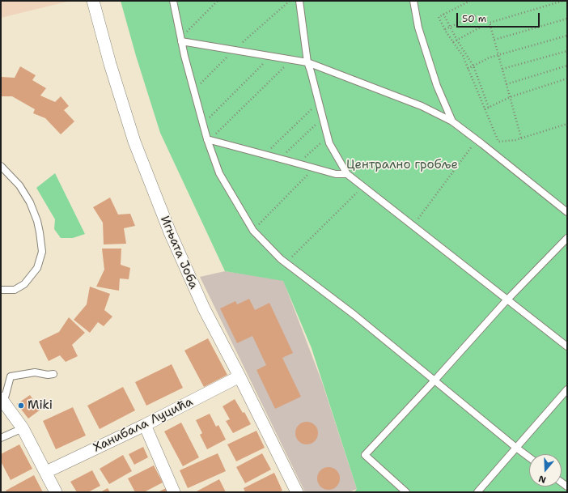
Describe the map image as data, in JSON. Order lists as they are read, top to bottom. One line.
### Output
{"streets":{"street":["Игњата Јоба","Ханибала Луцића"]},"crossings":[["Игњата Јоба","Ханибала Луцића"]],"parks":["Централно гробље"],"places":["Miki"],"scale_bar":"50 m","north":"bottom"}
